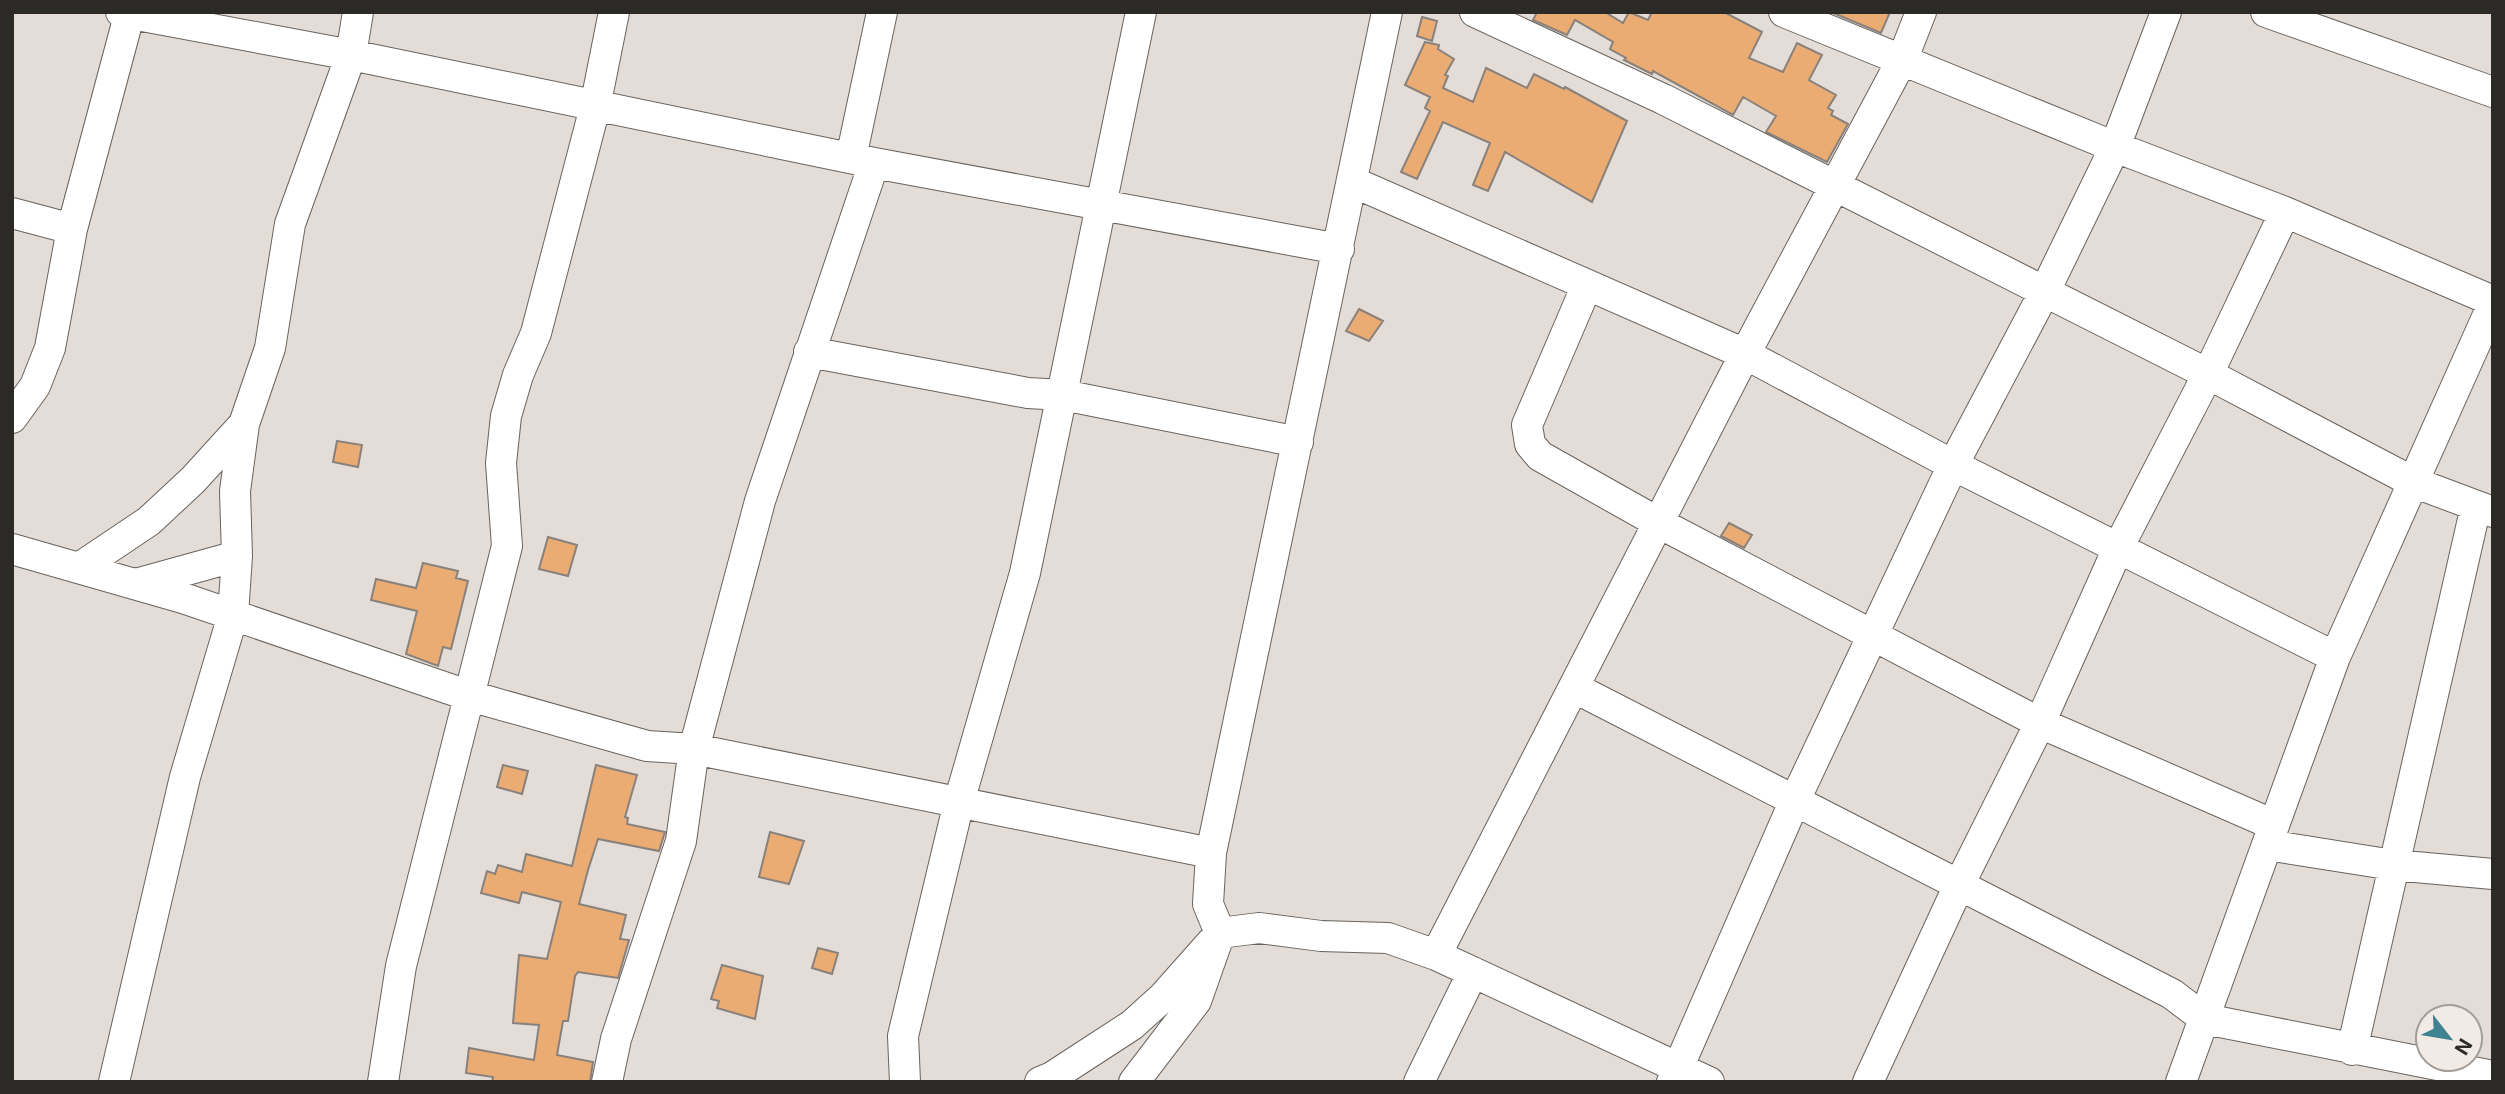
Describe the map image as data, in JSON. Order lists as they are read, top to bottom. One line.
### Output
{"north":"bottom right"}
